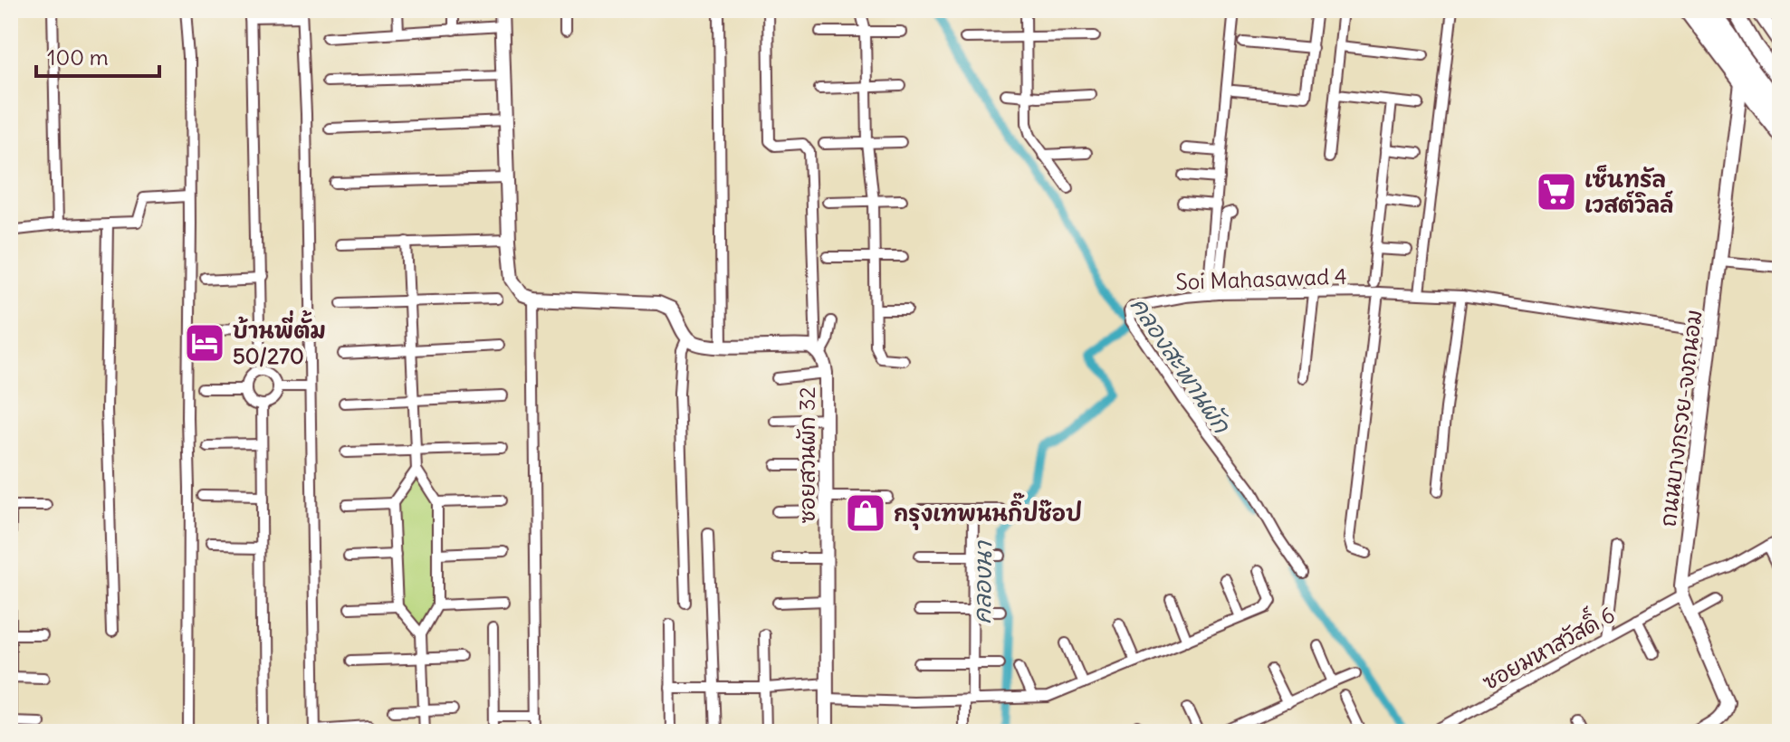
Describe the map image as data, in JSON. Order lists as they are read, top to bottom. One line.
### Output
{"streets":{"street":["Soi Mahasawad 4","ถนนบางกรวย-จงถนอม","ซอยสวนผัก 32","ซอยมหาสวัสดิ์ 6"]},"crossings":[["Soi Mahasawad 4","ถนนบางกรวย-จงถนอม"],["ถนนบางกรวย-จงถนอม","ซอยมหาสวัสดิ์ 6"]],"water":["คลองสะพานผัก","คลองนา"],"places":{"supermarket":["เซ็นทรัล เวสต์วิลล์"],"hotel":["บ้านพี่ตั้ม 50/270"],"shop":["กรุงเทพนนกิ๊ปช๊อป"]},"scale_bar":"100 m"}
